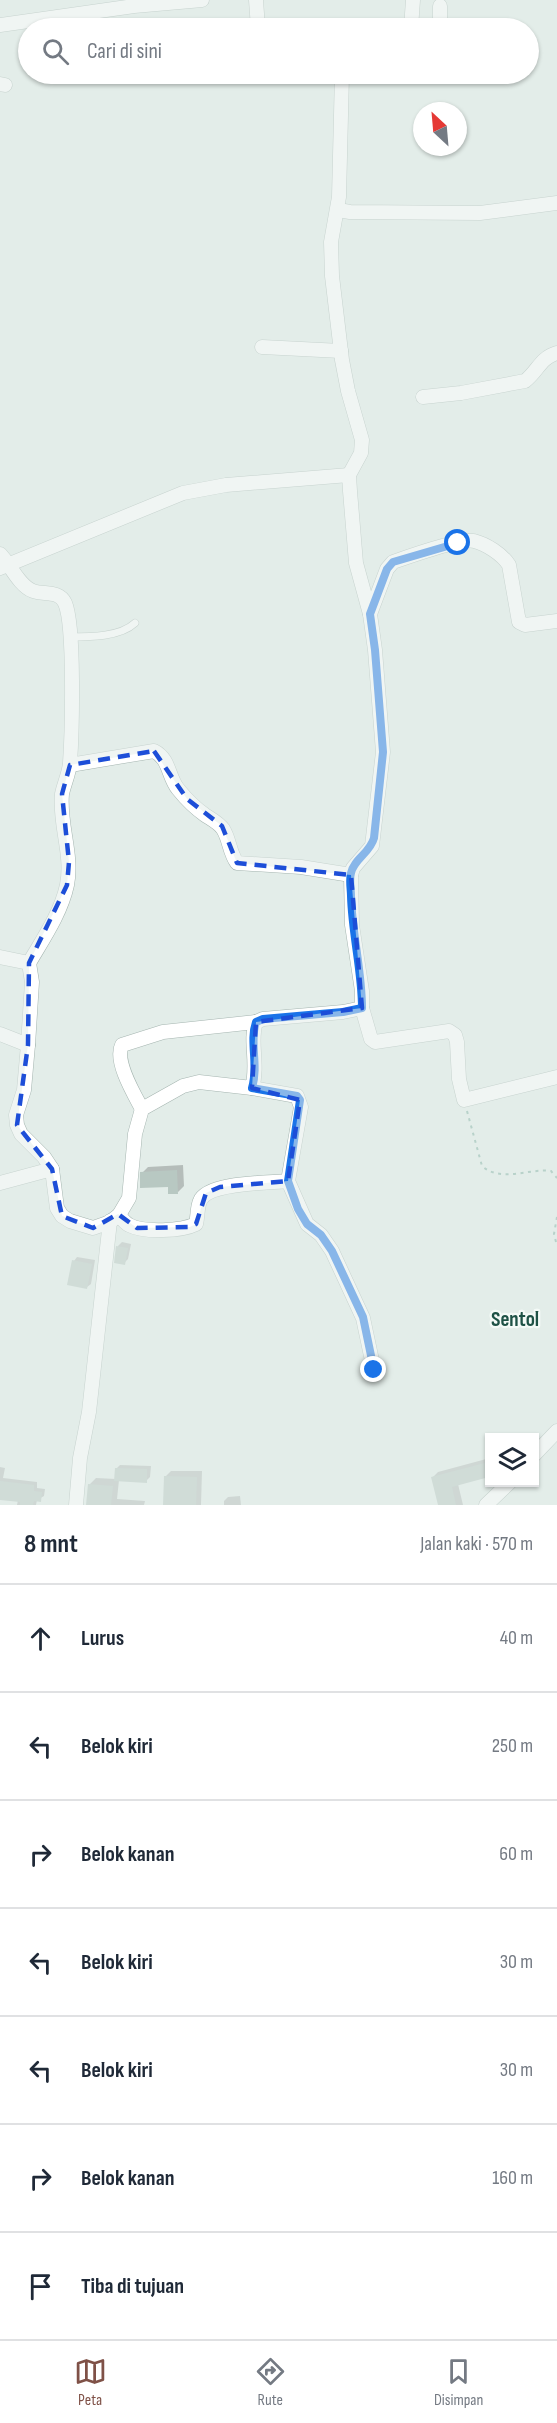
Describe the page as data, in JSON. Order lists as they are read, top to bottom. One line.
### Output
{"districts":["Sentol"],"north":"top left","page":{"search":"Cari di sini","heading":["8 mnt","Jalan kaki · 570 m"],"list":[["Lurus","40 m"],["Belok kiri","250 m"],["Belok kanan","60 m"],["Belok kiri","30 m"],["Belok kiri","30 m"],["Belok kanan","160 m"],"Tiba di tujuan"],"nav":["Peta","Rute","Disimpan"]}}
